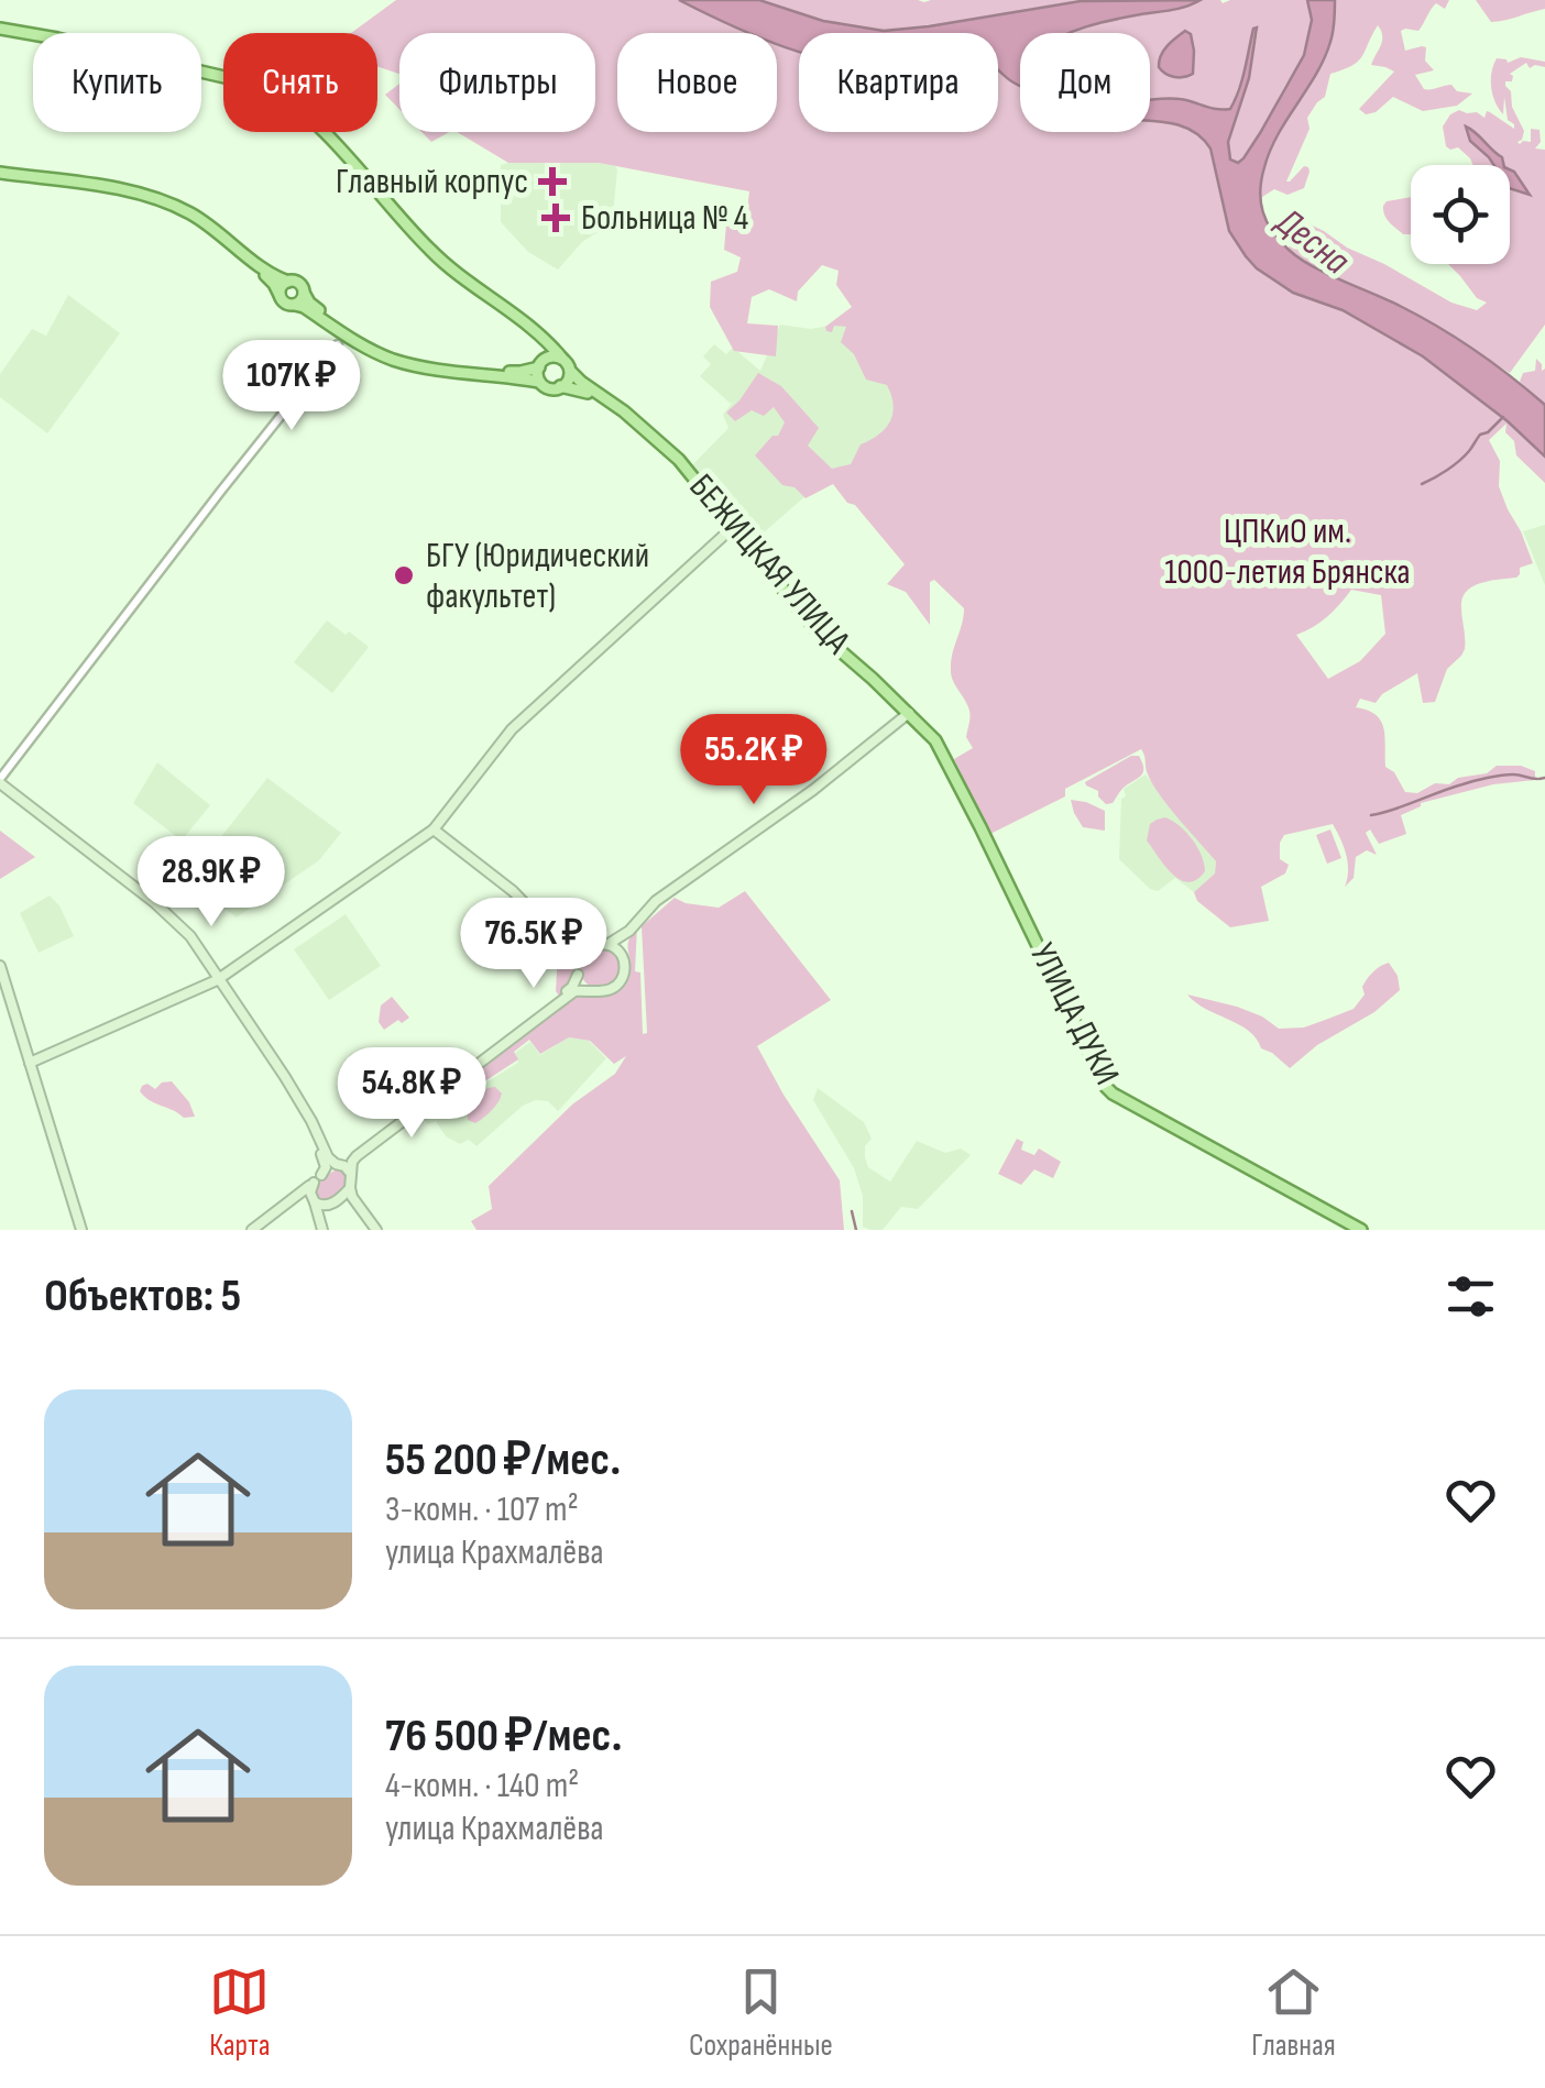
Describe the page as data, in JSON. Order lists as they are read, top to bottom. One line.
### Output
{"streets":{"main road":["БЕЖИЦКАЯ УЛИЦА","УЛИЦА ДУКИ"]},"crossings":[["БЕЖИЦКАЯ УЛИЦА","УЛИЦА ДУКИ"]],"water":["Десна"],"parks":["ЦПКиО им. 1000-летия Брянска"],"places":{"health":["Главный корпус","Больница № 4"],"other":["БГУ (Юридический факультет)"]},"page":{"chip":["Купить","Снять","Фильтры","Новое","Квартира","Дом"],"price":["107K ₽","55.2K ₽","28.9K ₽","76.5K ₽","54.8K ₽"],"heading":"Объектов: 5","list":[{"name":"55 200 ₽/мес.","note":"3-комн. · 107 m² · улица Крахмалёва"},{"name":"76 500 ₽/мес.","note":"4-комн. · 140 m² · улица Крахмалёва"}],"tabs":["Карта","Сохранённые","Главная"]}}
